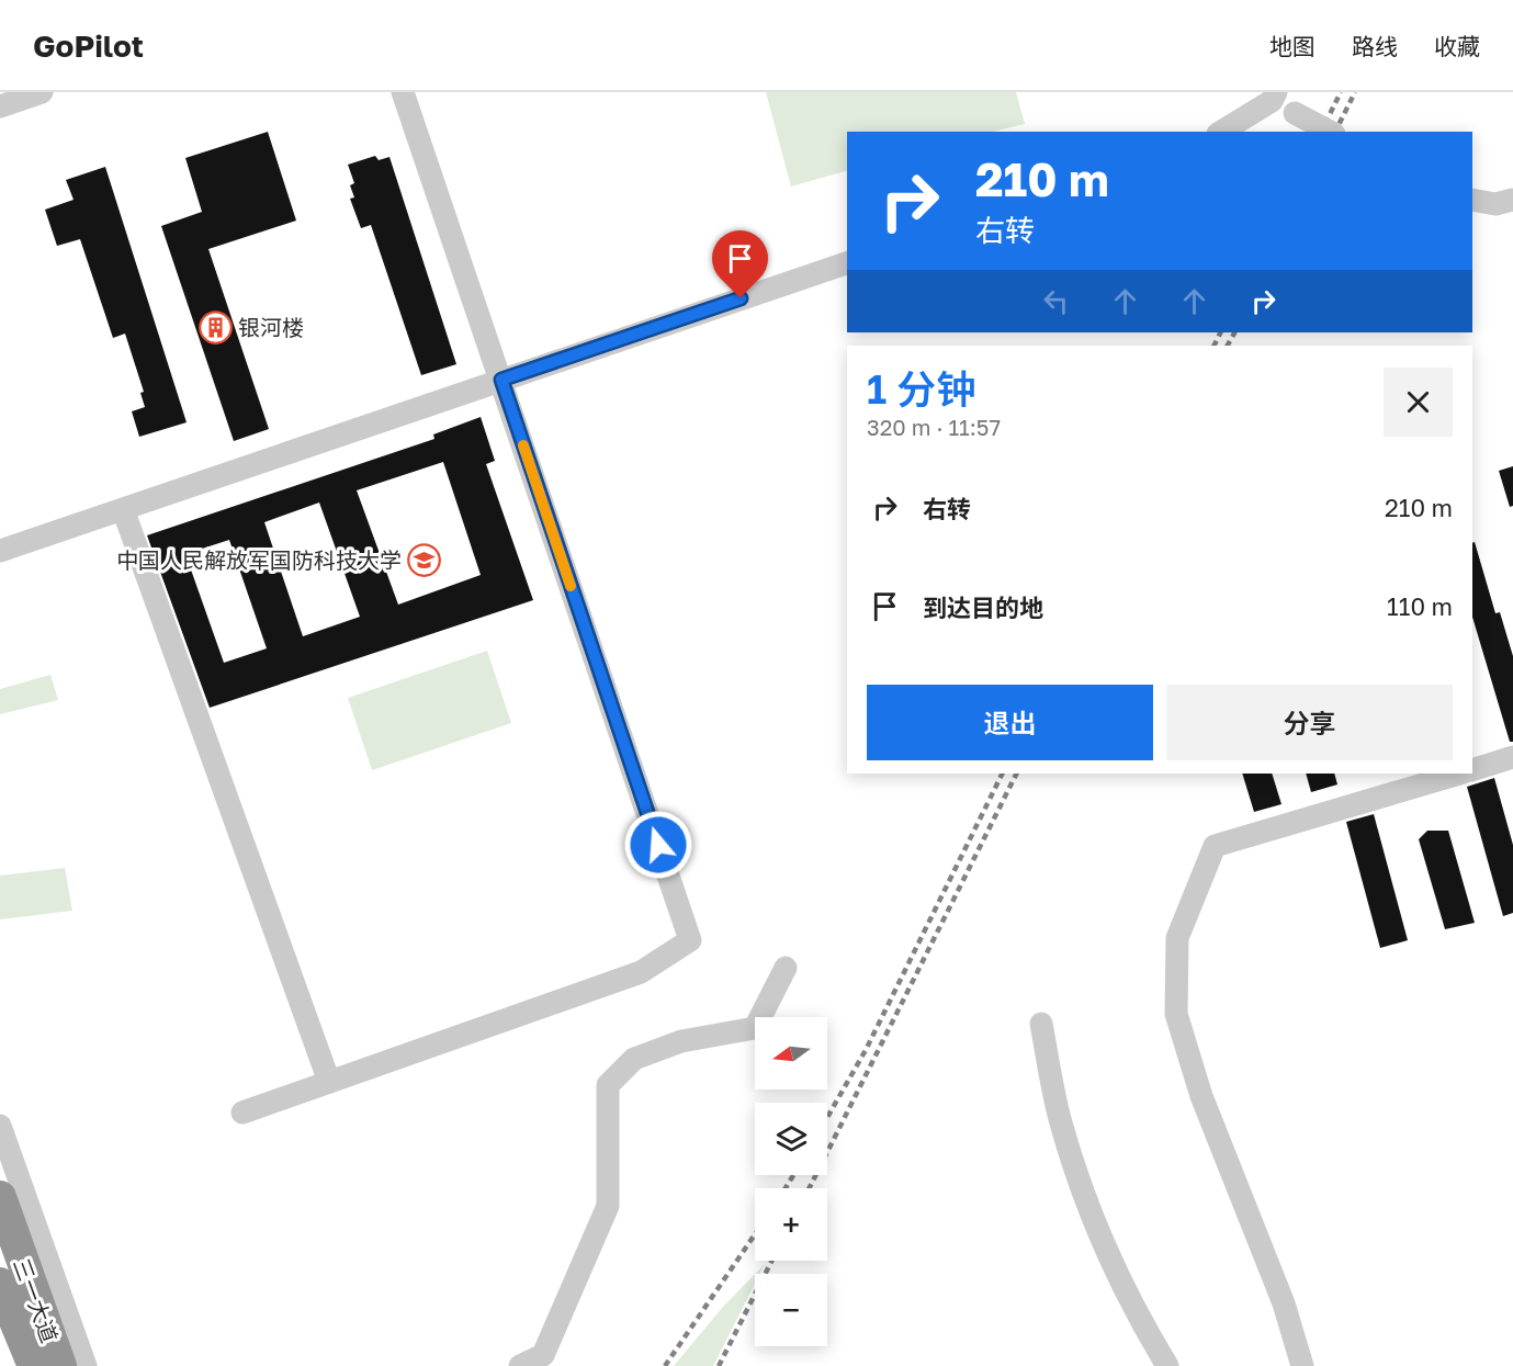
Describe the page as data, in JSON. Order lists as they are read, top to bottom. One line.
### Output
{"streets":{"highway":["三一大道"]},"places":{"building":["银河楼"],"school or university":["中国人民解放军国防科技大学"]},"north":"left","page":{"header":"GoPilot","nav":["地图","路线","收藏"],"turn":["210 m","右转"],"heading":["1 分钟","320 m · 11:57"],"list":[{"name":"右转","value":"210 m"},{"name":"到达目的地","value":"110 m"}],"buttons":["退出","分享"],"map_buttons":["+","−"]}}
